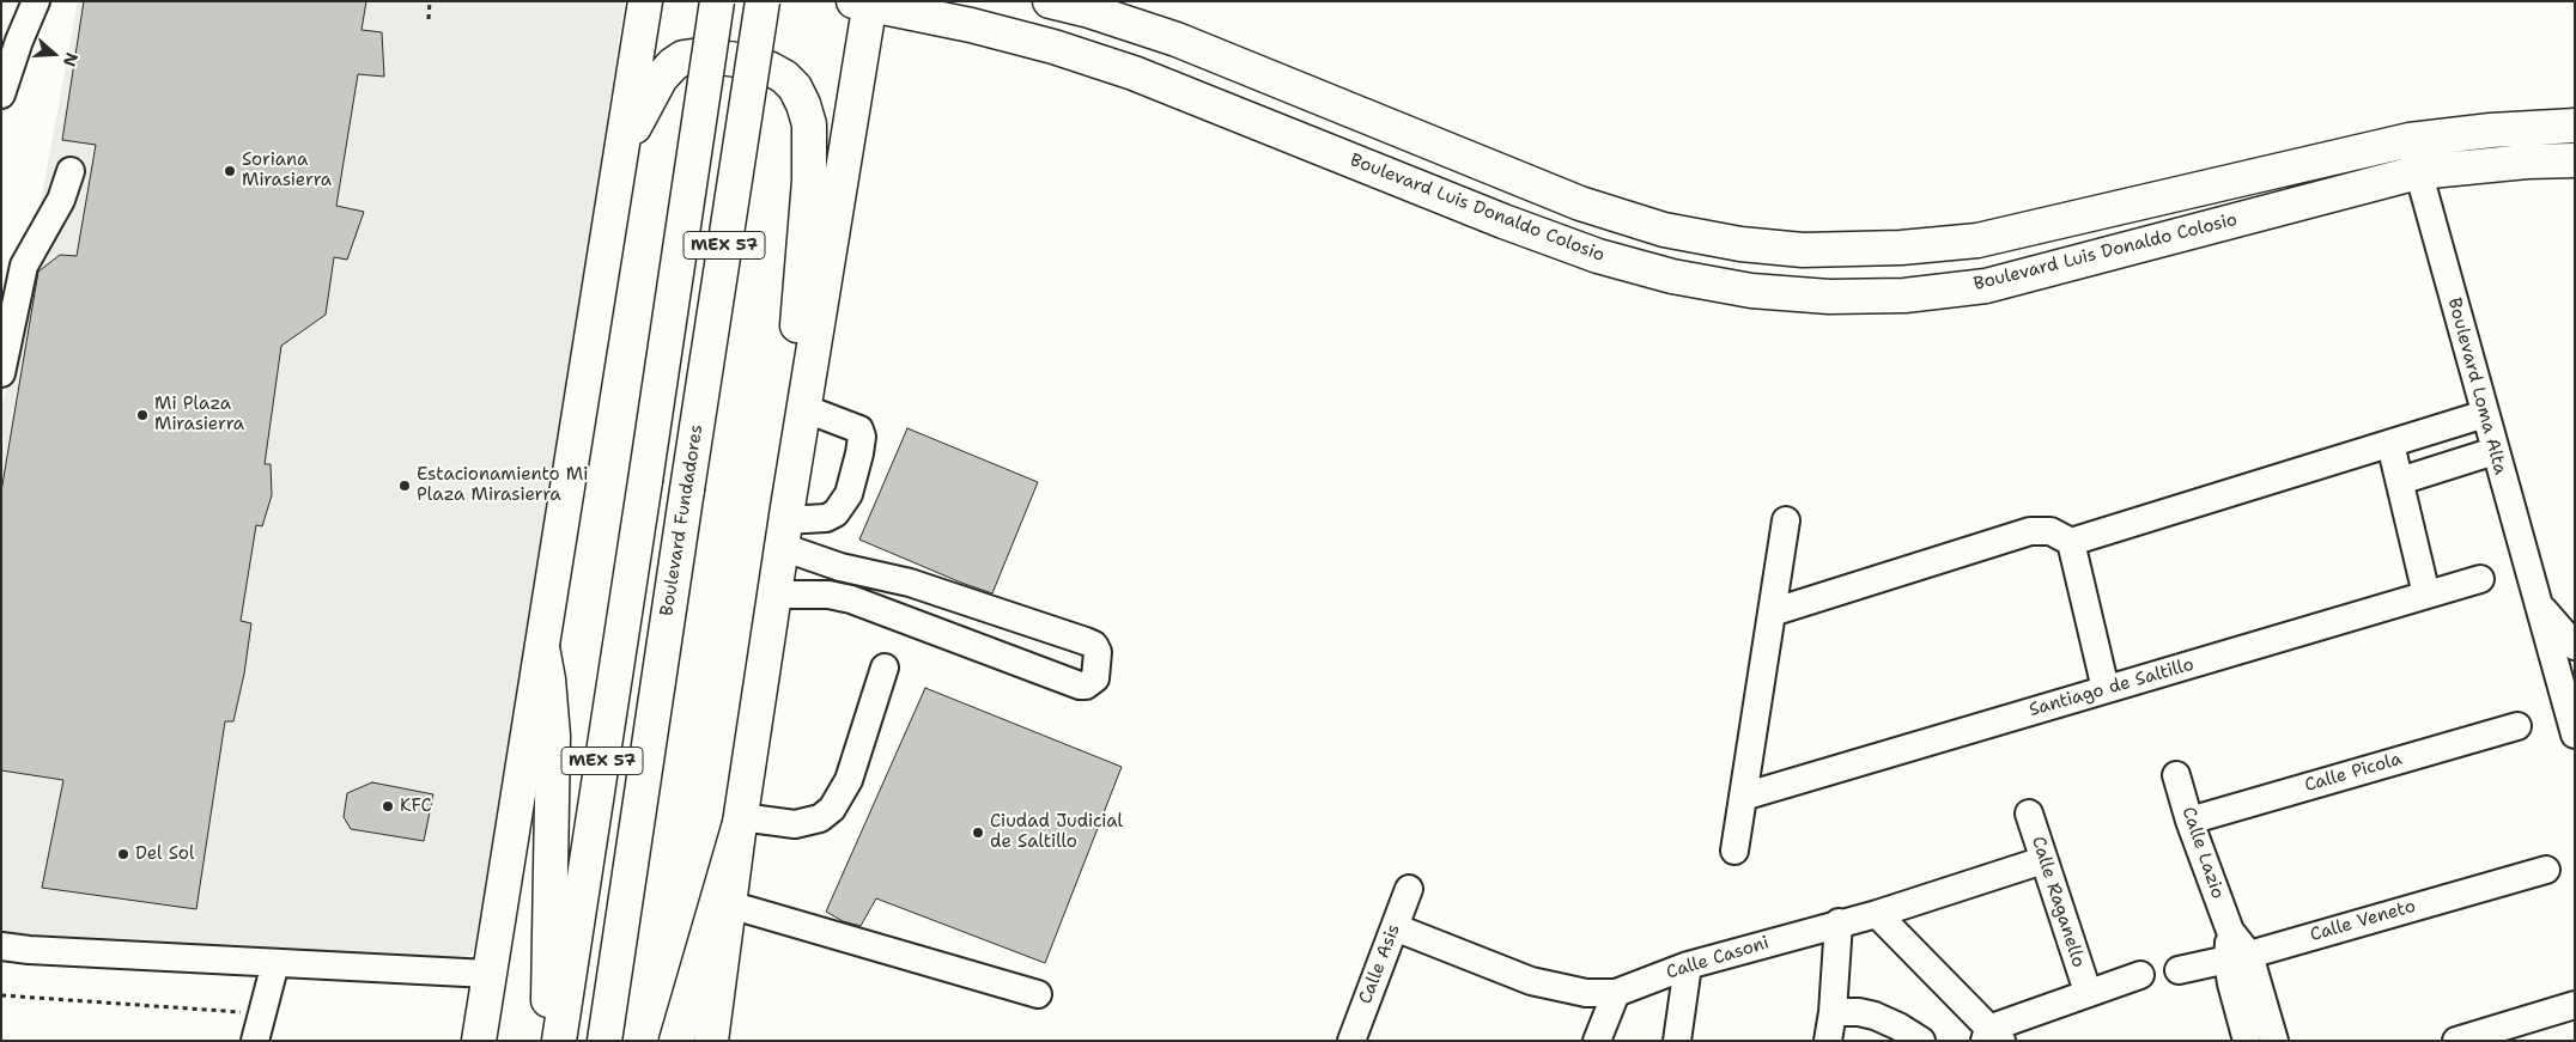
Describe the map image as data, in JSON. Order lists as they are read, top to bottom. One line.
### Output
{"streets":{"main road":["Boulevard Luis Donaldo Colosio","MEX 57","Boulevard Fundadores"],"street":["Boulevard Loma Alta","Santiago de Saltillo","Calle Picola","Calle Lazio","Calle Raganello","Calle Veneto","Calle Casoni","Calle Asis"]},"crossings":[["Boulevard Luis Donaldo Colosio","Boulevard Loma Alta"],["Calle Picola","Calle Lazio"],["Calle Lazio","Calle Veneto"],["Calle Raganello","Calle Casoni"],["Calle Casoni","Calle Asis"]],"places":["Soriana Mirasierra","Mi Plaza Mirasierra","Estacionamiento Mi Plaza Mirasierra","KFC","Ciudad Judicial de Saltillo","Del Sol"],"north":"right"}
